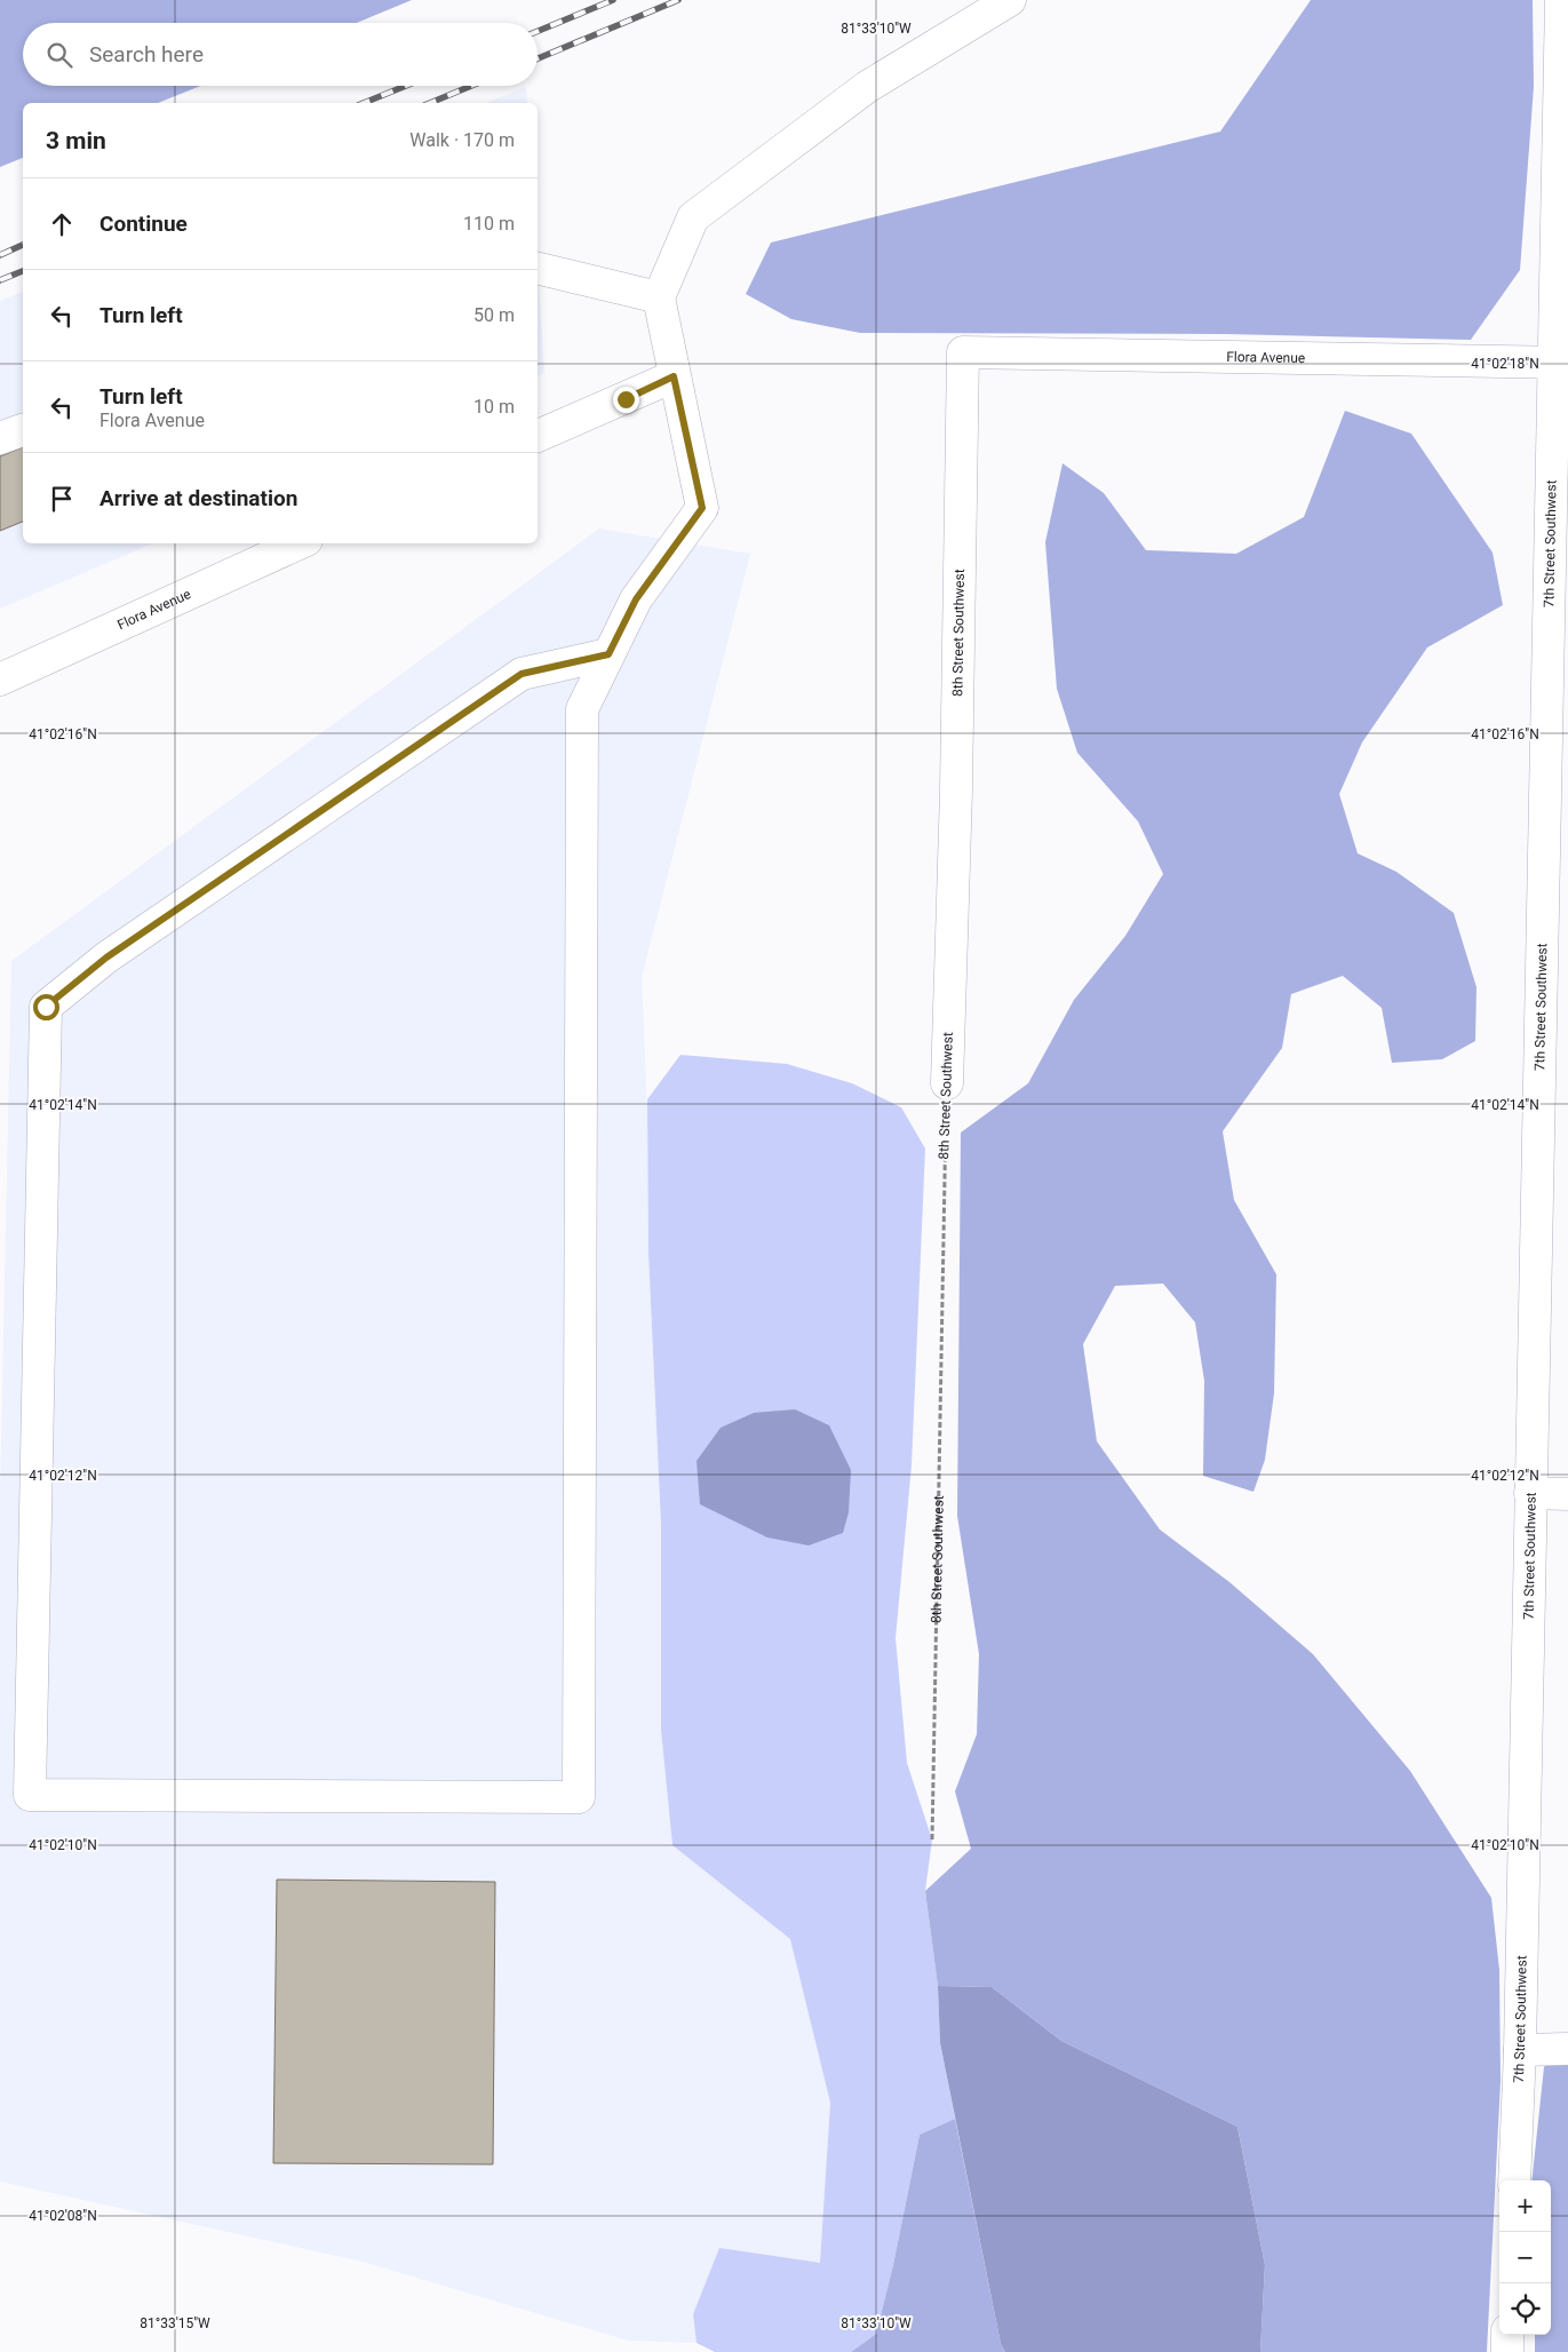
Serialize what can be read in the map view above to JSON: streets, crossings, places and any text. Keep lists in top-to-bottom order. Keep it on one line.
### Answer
{"streets":{"street":["Flora Avenue","7th Street Southwest","8th Street Southwest"]},"crossings":[["Flora Avenue","7th Street Southwest"],["Flora Avenue","8th Street Southwest"]],"page":{"search":"Search here","heading":["3 min","Walk · 170 m"],"list":[["Continue","110 m"],["Turn left","50 m"],["Turn left","Flora Avenue","10 m"],"Arrive at destination"],"map_buttons":["+","−"]},"coordinates":["81°33'10\"W","41°02'18\"N","41°02'16\"N","41°02'14\"N","41°02'12\"N","41°02'10\"N","41°02'08\"N","81°33'15\"W"]}
